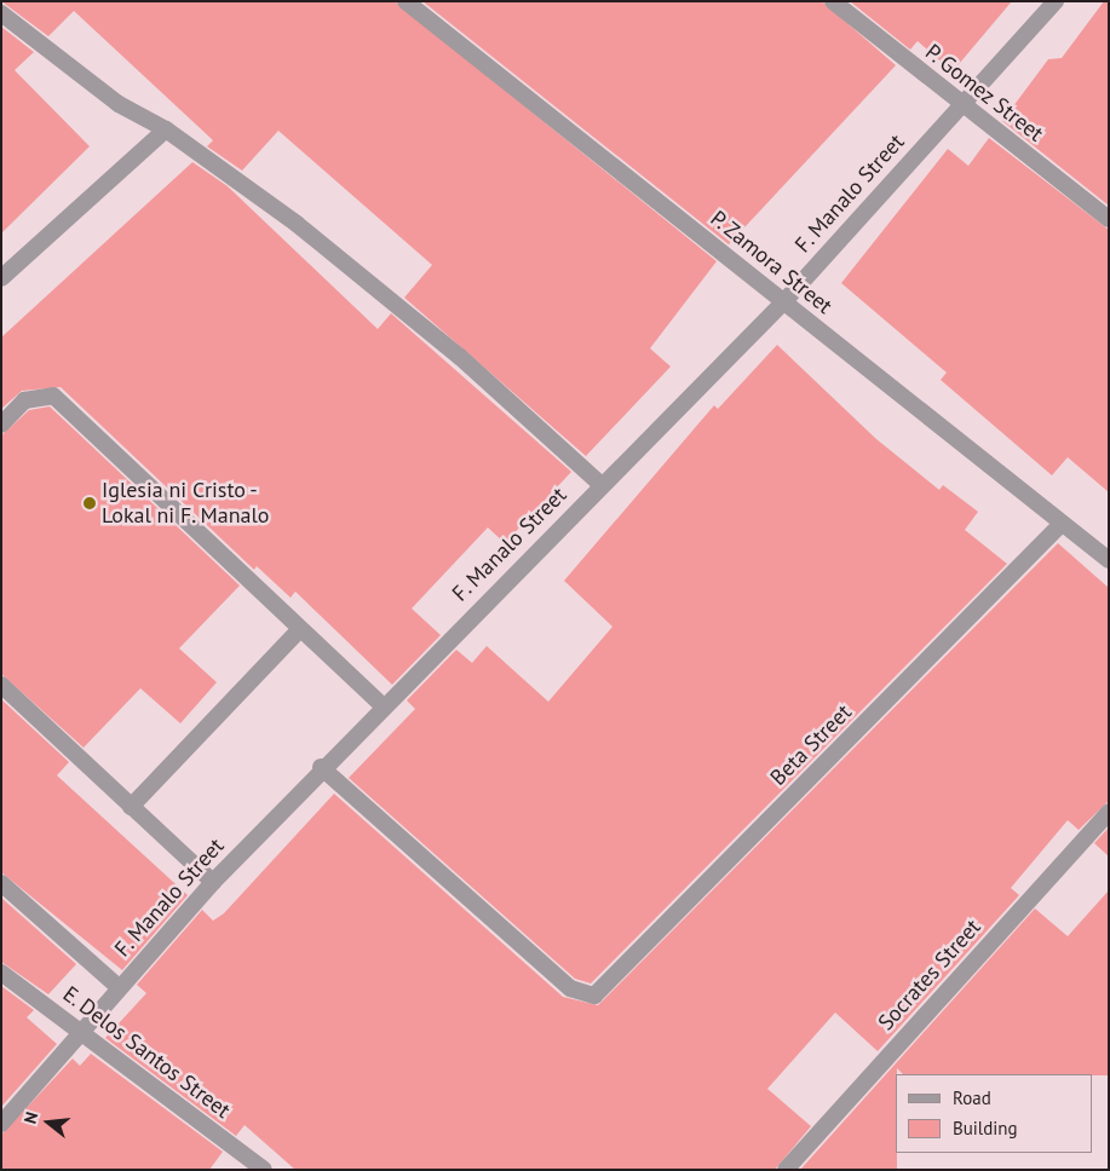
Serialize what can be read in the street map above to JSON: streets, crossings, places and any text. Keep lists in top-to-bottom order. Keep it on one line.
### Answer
{"streets":{"street":["P. Gomez Street","F. Manalo Street","P. Zamora Street","Beta Street","Socrates Street","E. Delos Santos Street"]},"crossings":[["P. Gomez Street","F. Manalo Street"],["F. Manalo Street","P. Zamora Street"],["F. Manalo Street","Beta Street"],["F. Manalo Street","E. Delos Santos Street"],["P. Zamora Street","Beta Street"]],"places":["Iglesia ni Cristo - Lokal ni F. Manalo"],"legend":["Road","Building"],"north":"left"}
